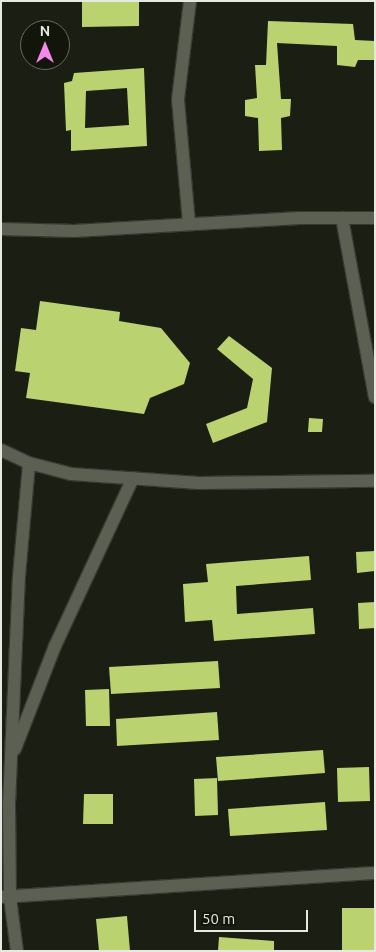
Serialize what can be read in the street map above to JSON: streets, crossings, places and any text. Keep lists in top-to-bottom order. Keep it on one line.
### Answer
{"scale_bar":"50 m","north":"top"}
